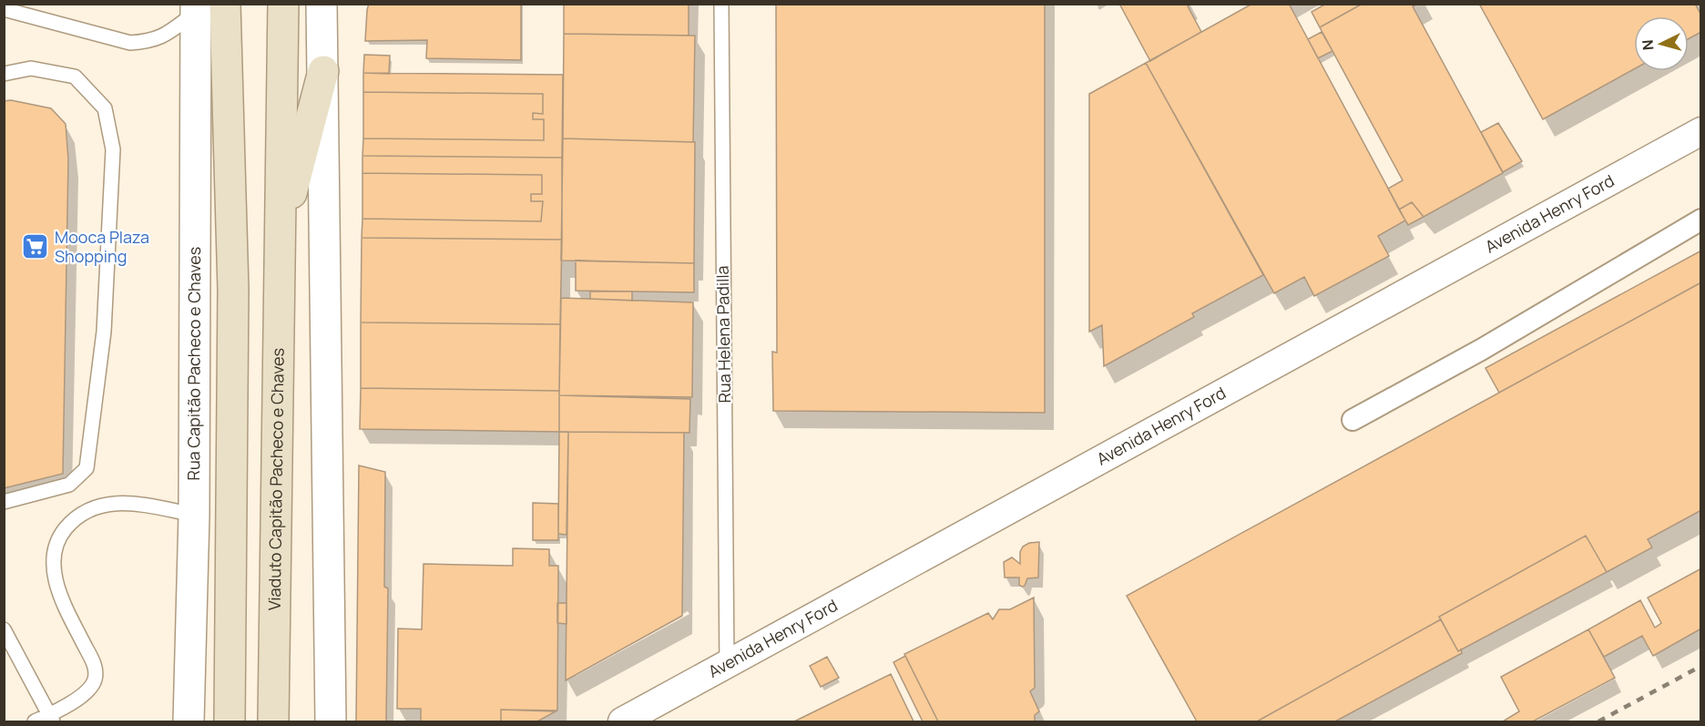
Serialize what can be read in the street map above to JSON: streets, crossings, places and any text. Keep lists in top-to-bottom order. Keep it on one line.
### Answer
{"streets":{"main road":["Viaduto Capitão Pacheco e Chaves"],"street":["Avenida Henry Ford","Rua Capitão Pacheco e Chaves"],"lane":["Rua Helena Padilla"]},"crossings":[["Avenida Henry Ford","Rua Helena Padilla"]],"places":{"supermarket":["Mooca Plaza Shopping"]},"north":"left"}
